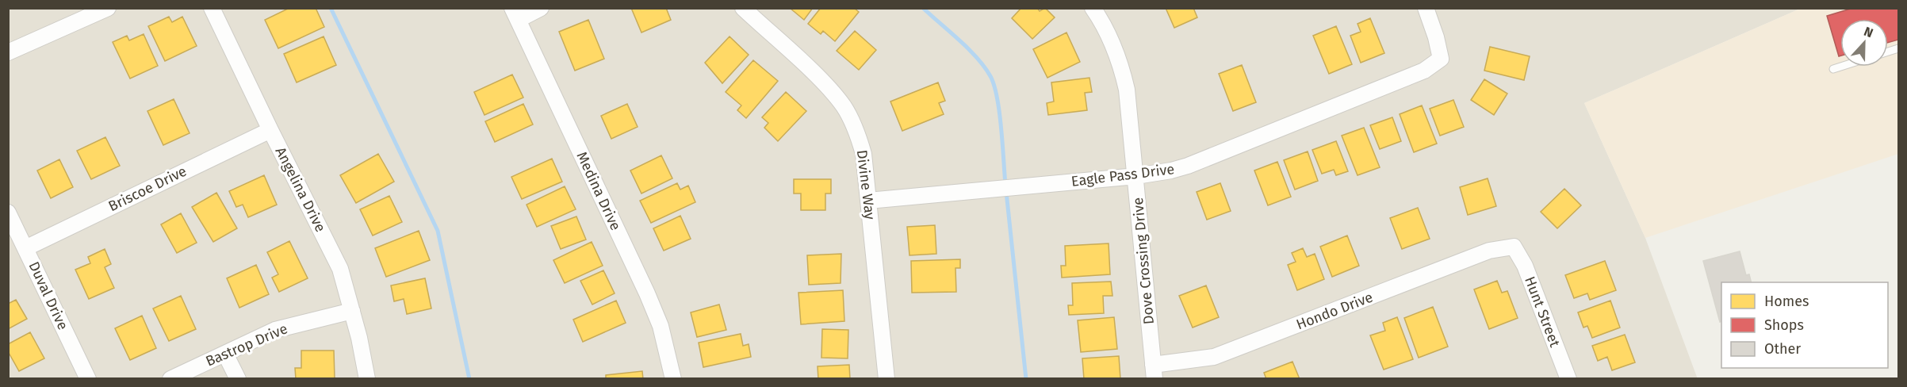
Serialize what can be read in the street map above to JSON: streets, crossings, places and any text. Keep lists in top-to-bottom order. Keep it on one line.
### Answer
{"streets":{"street":["Eagle Pass Drive","Divine Way","Briscoe Drive","Angelina Drive","Medina Drive","Dove Crossing Drive","Duval Drive","Hondo Drive","Hunt Street","Bastrop Drive"]},"crossings":[["Eagle Pass Drive","Divine Way"],["Eagle Pass Drive","Dove Crossing Drive"],["Briscoe Drive","Angelina Drive"],["Briscoe Drive","Duval Drive"],["Angelina Drive","Bastrop Drive"],["Dove Crossing Drive","Hondo Drive"],["Hondo Drive","Hunt Street"]],"legend":["Homes","Shops","Other"],"north":"top"}
